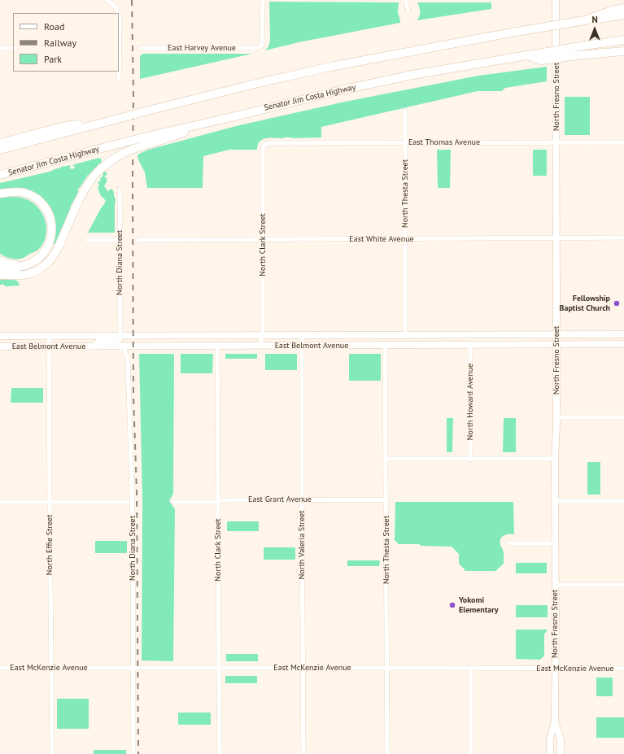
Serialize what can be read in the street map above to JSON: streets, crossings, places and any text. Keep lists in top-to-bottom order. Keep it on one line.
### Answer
{"streets":{"highway":["Senator Jim Costa Highway"],"main road":["North Fresno Street","East Belmont Avenue"],"street":["East Harvey Avenue","East Thomas Avenue","North Thesta Street","East White Avenue","North Clark Street","North Diana Street","North Howard Avenue","East Grant Avenue","North Effie Street","North Valeria Street","East McKenzie Avenue"]},"crossings":[["North Fresno Street","East Thomas Avenue"],["North Fresno Street","East White Avenue"],["North Fresno Street","East Belmont Avenue"],["North Fresno Street","East McKenzie Avenue"],["East Thomas Avenue","North Thesta Street"],["East Thomas Avenue","North Clark Street"],["North Thesta Street","East White Avenue"],["North Thesta Street","East Belmont Avenue"],["North Thesta Street","East Grant Avenue"],["North Thesta Street","East McKenzie Avenue"],["East White Avenue","North Clark Street"],["North Clark Street","East Belmont Avenue"],["North Clark Street","East Grant Avenue"],["North Clark Street","East McKenzie Avenue"],["North Diana Street","East Belmont Avenue"],["North Diana Street","East McKenzie Avenue"],["East Belmont Avenue","North Howard Avenue"],["East Belmont Avenue","North Effie Street"],["East Belmont Avenue","North Valeria Street"],["East Grant Avenue","North Valeria Street"],["North Effie Street","East McKenzie Avenue"],["North Valeria Street","East McKenzie Avenue"]],"places":["Fellowship Baptist Church","Yokomi Elementary"],"legend":["Road","Railway","Park"],"north":"top"}
